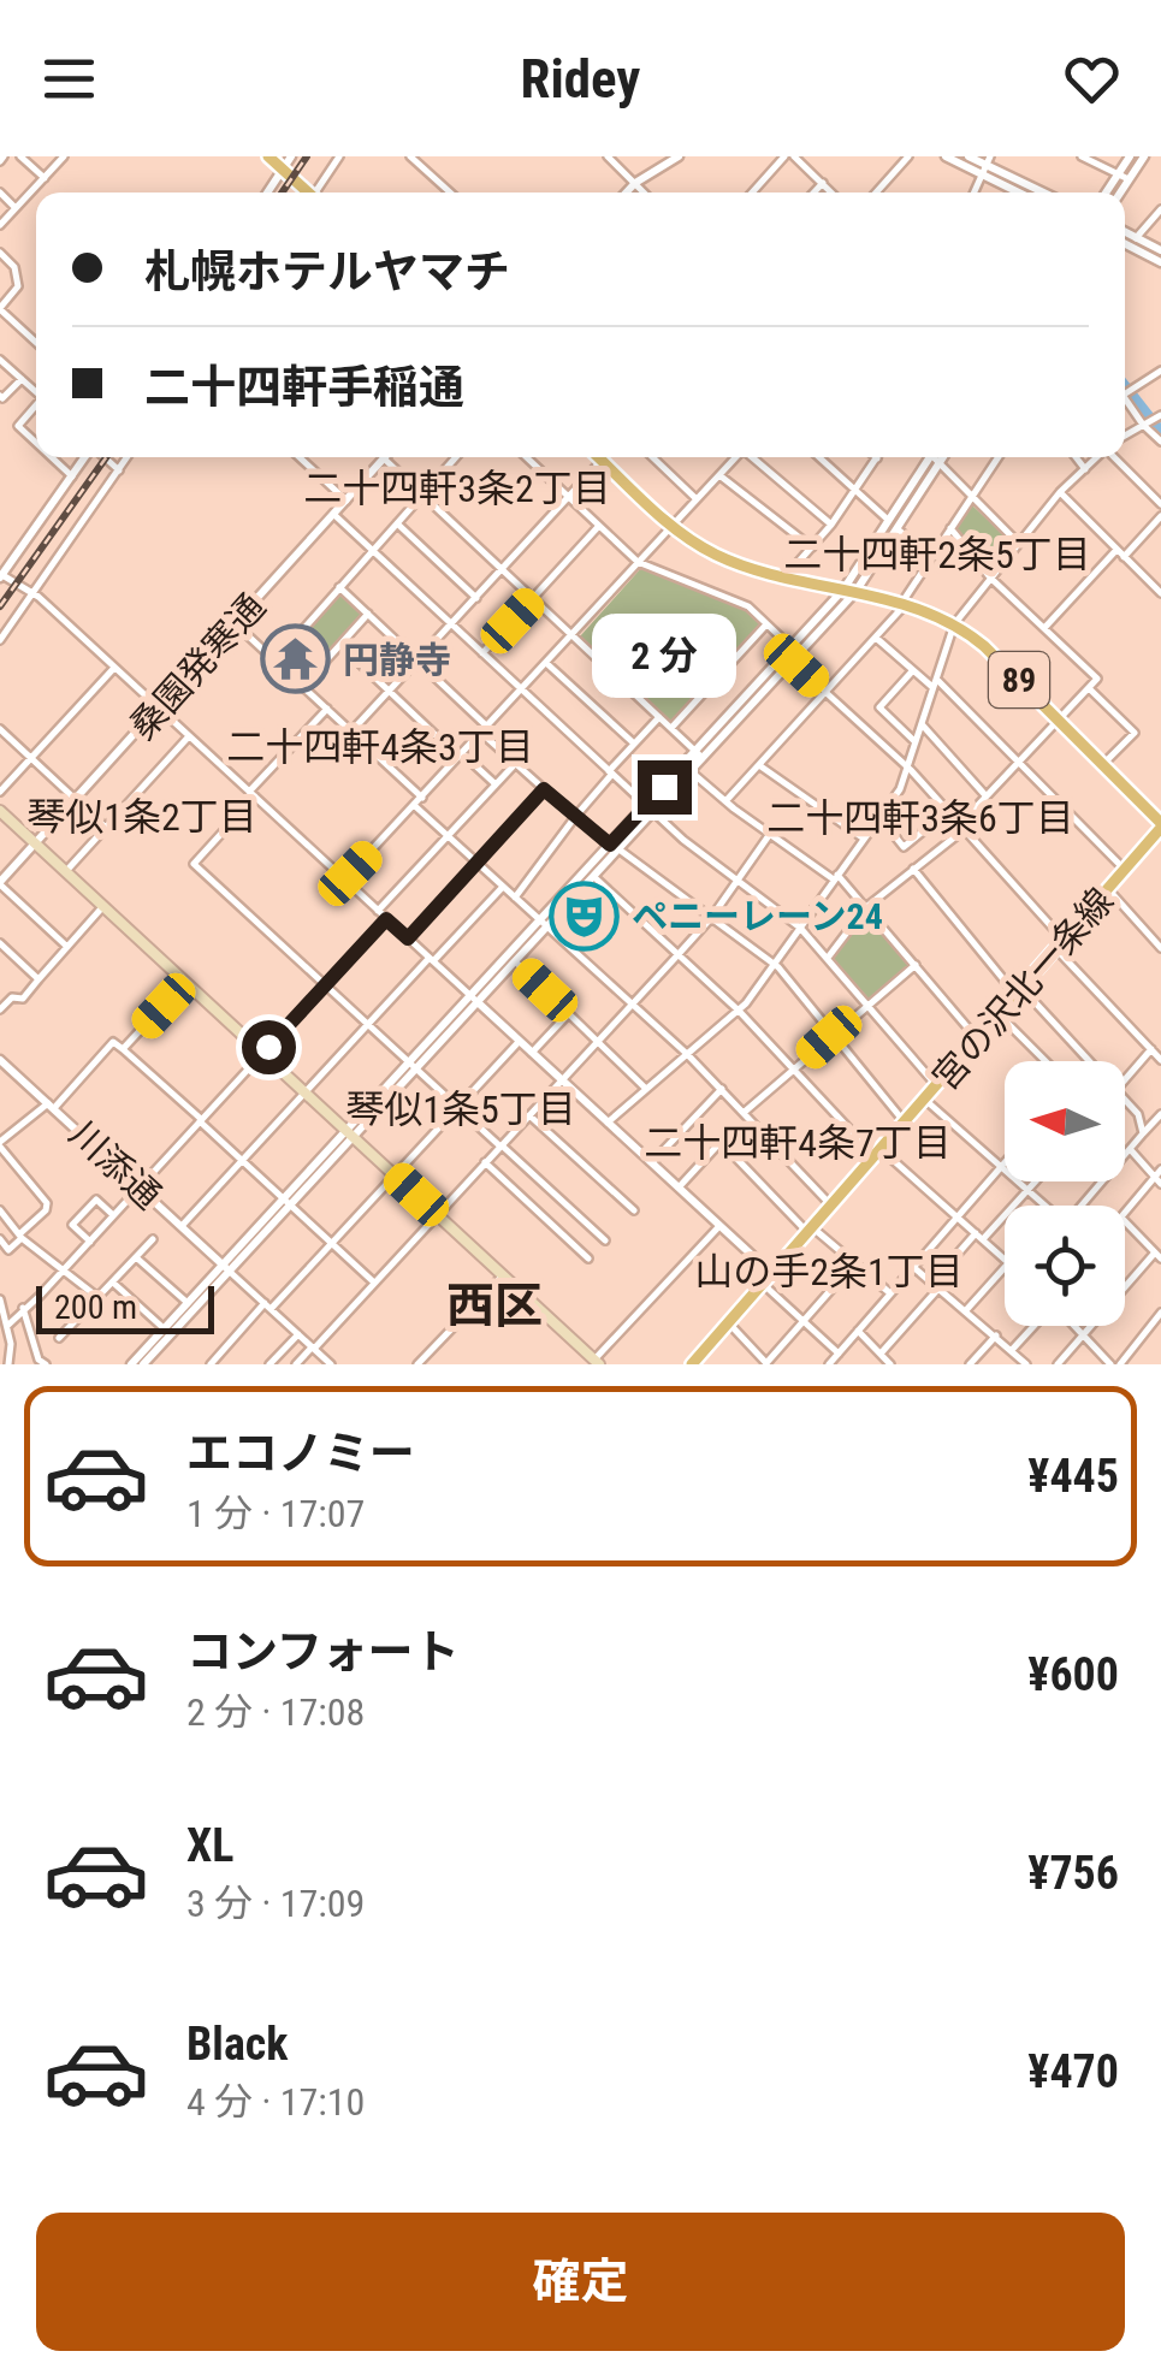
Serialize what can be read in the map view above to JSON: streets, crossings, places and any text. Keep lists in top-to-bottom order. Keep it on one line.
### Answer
{"streets":{"main road":["89","宮の沢北一条線"],"street":["桑園発寒通","川添通"]},"crossings":[["89","宮の沢北一条線"]],"districts":["二十四軒3条2丁目","二十四軒2条5丁目","二十四軒4条3丁目","琴似1条2丁目","二十四軒3条6丁目","琴似1条5丁目","二十四軒4条7丁目","山の手2条1丁目","西区"],"places":{"temple":["円静寺"],"theatre":["ペニーレーン24"]},"scale_bar":"200 m","north":"left","page":{"header":"Ridey","banner":["札幌ホテルヤマチ","二十四軒手稲通"],"bubble":"2 分","scale":"200 m","list":[{"name":"エコノミー","note":"1 分 · 17:07","value":"¥445"},{"name":"コンフォート","note":"2 分 · 17:08","value":"¥600"},{"name":"XL","note":"3 分 · 17:09","value":"¥756"},{"name":"Black","note":"4 分 · 17:10","value":"¥470"}],"buttons":"確定"}}
